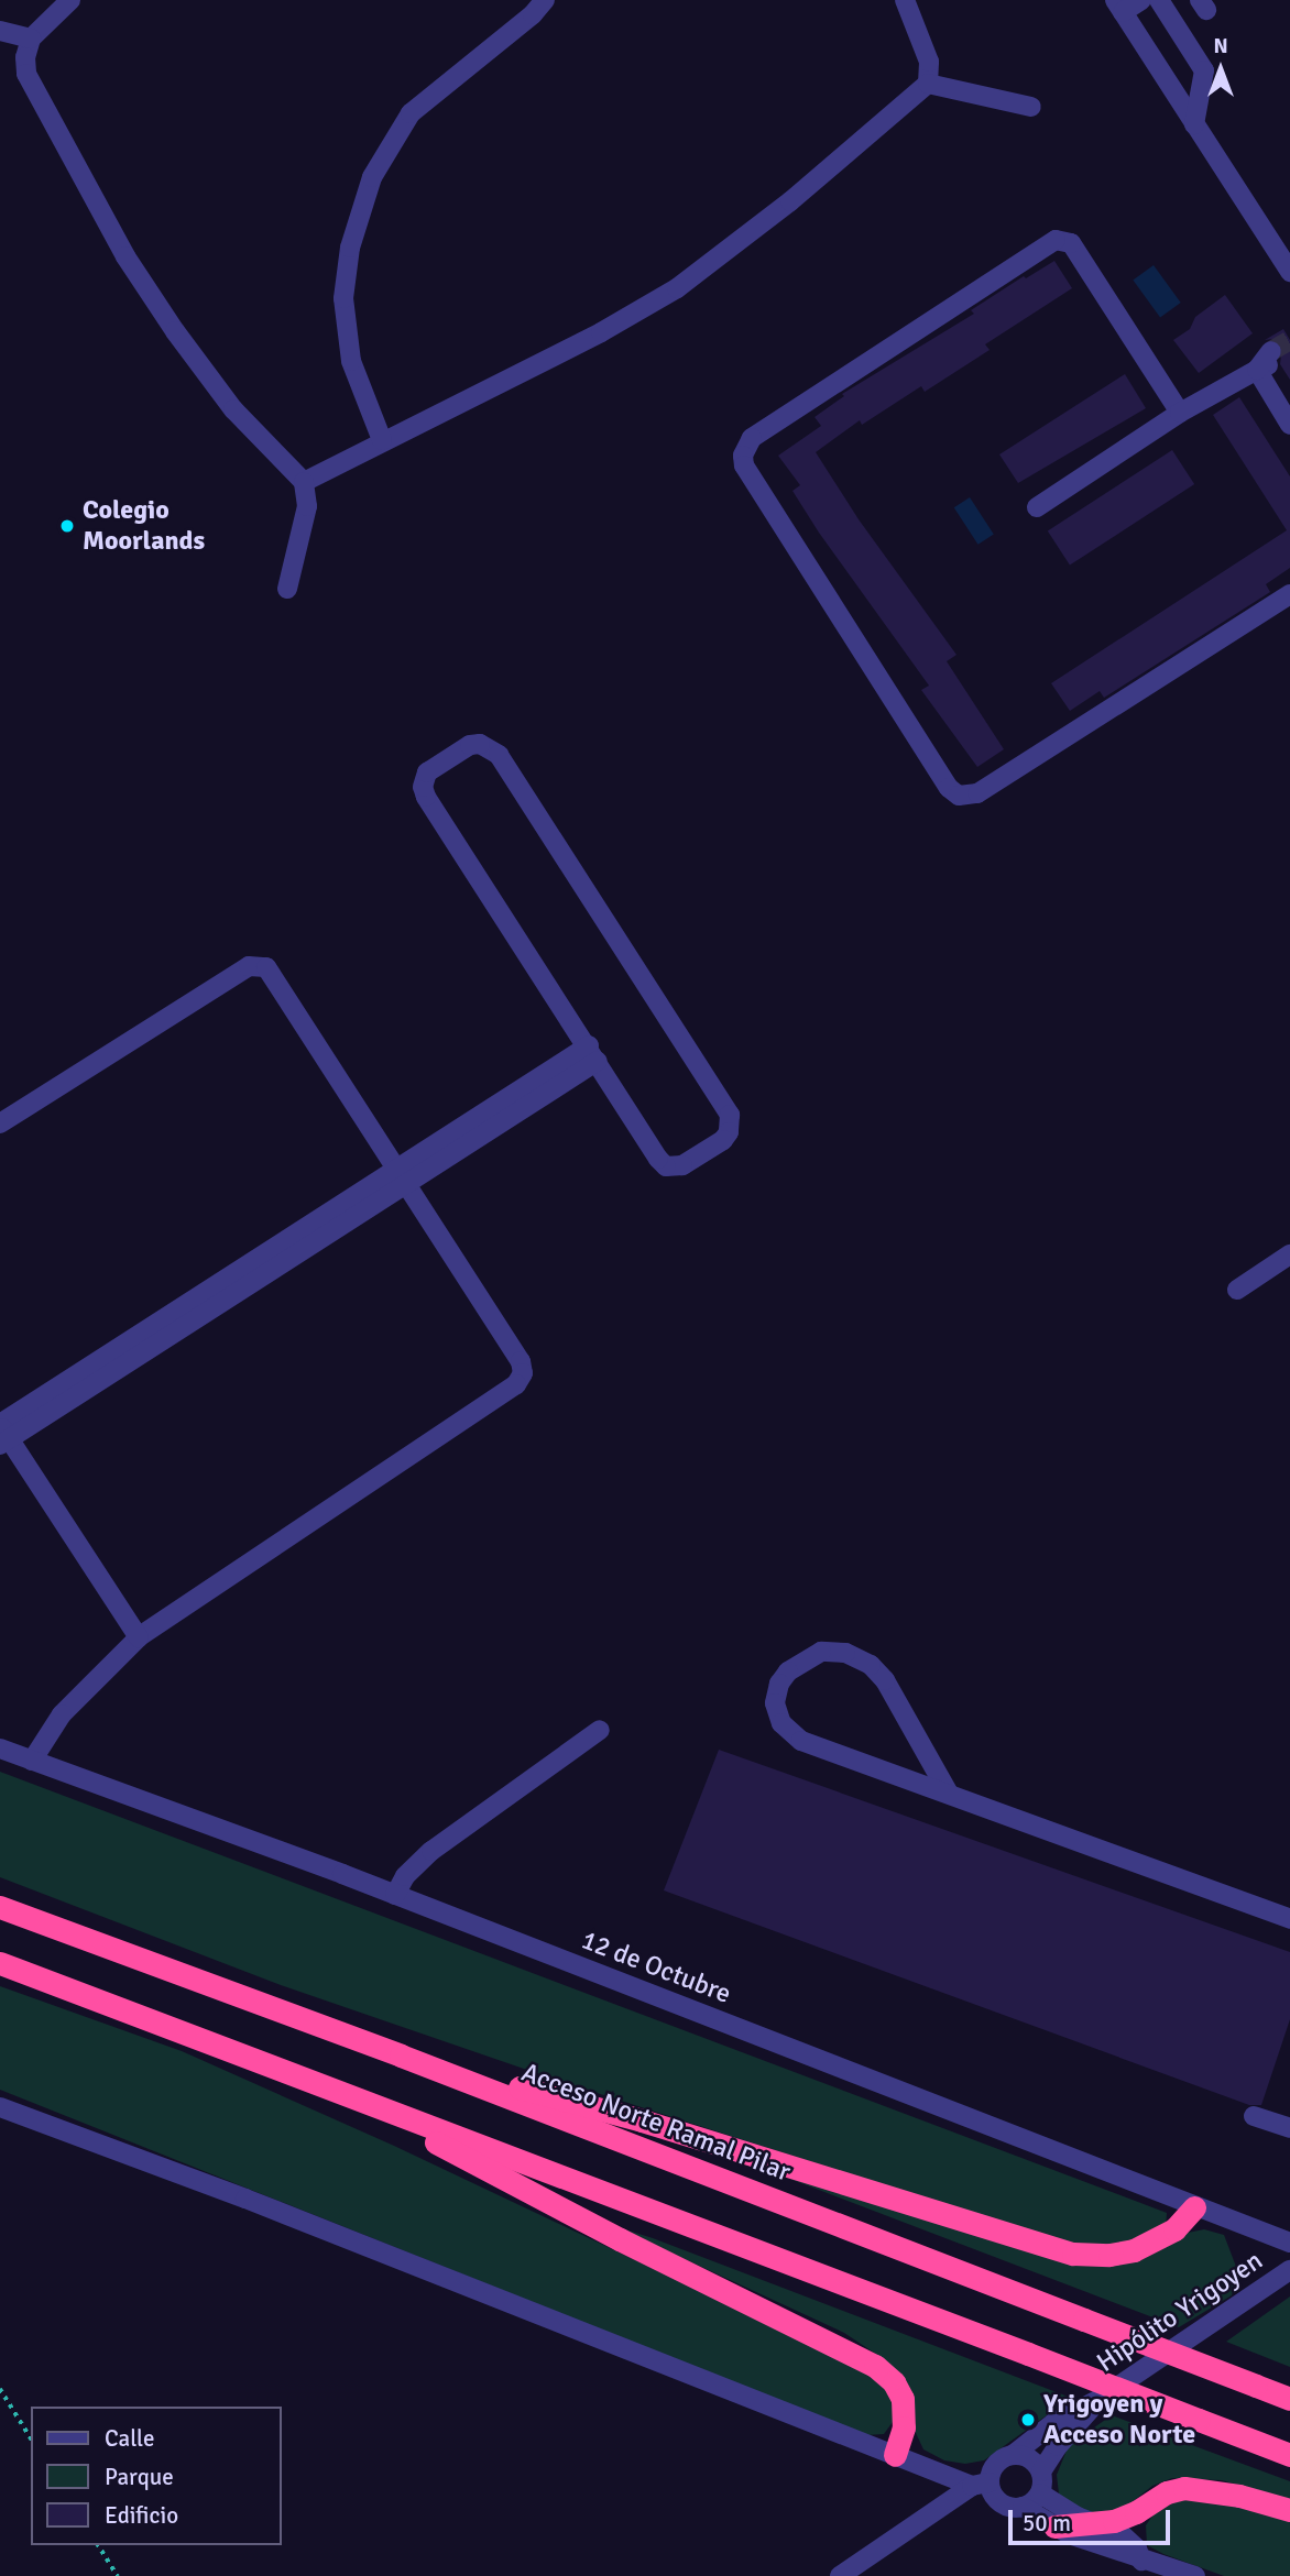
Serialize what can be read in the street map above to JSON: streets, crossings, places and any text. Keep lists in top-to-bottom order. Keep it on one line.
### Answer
{"streets":{"highway":["Acceso Norte Ramal Pilar"],"street":["12 de Octubre","Hipólito Yrigoyen"]},"places":["Colegio Moorlands","Yrigoyen y Acceso Norte"],"legend":["Calle","Parque","Edificio"],"scale_bar":"50 m","north":"top"}
